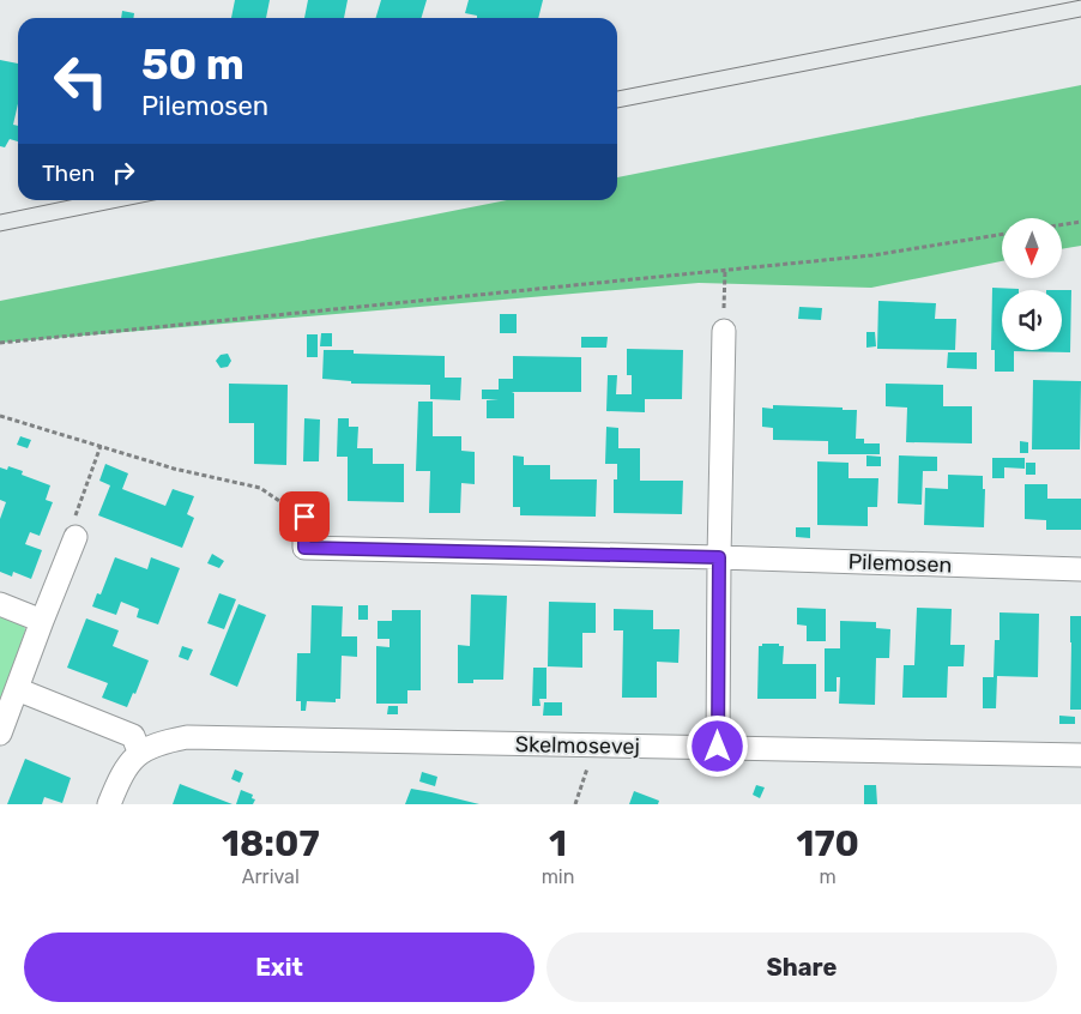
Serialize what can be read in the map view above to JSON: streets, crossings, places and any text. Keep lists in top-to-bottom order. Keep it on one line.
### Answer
{"streets":{"street":["Pilemosen","Skelmosevej"]},"north":"bottom","page":{"turn":["50 m","Pilemosen"],"then":"Then","eta":["18:07","Arrival","1","min","170","m"],"buttons":["Exit","Share"]}}
